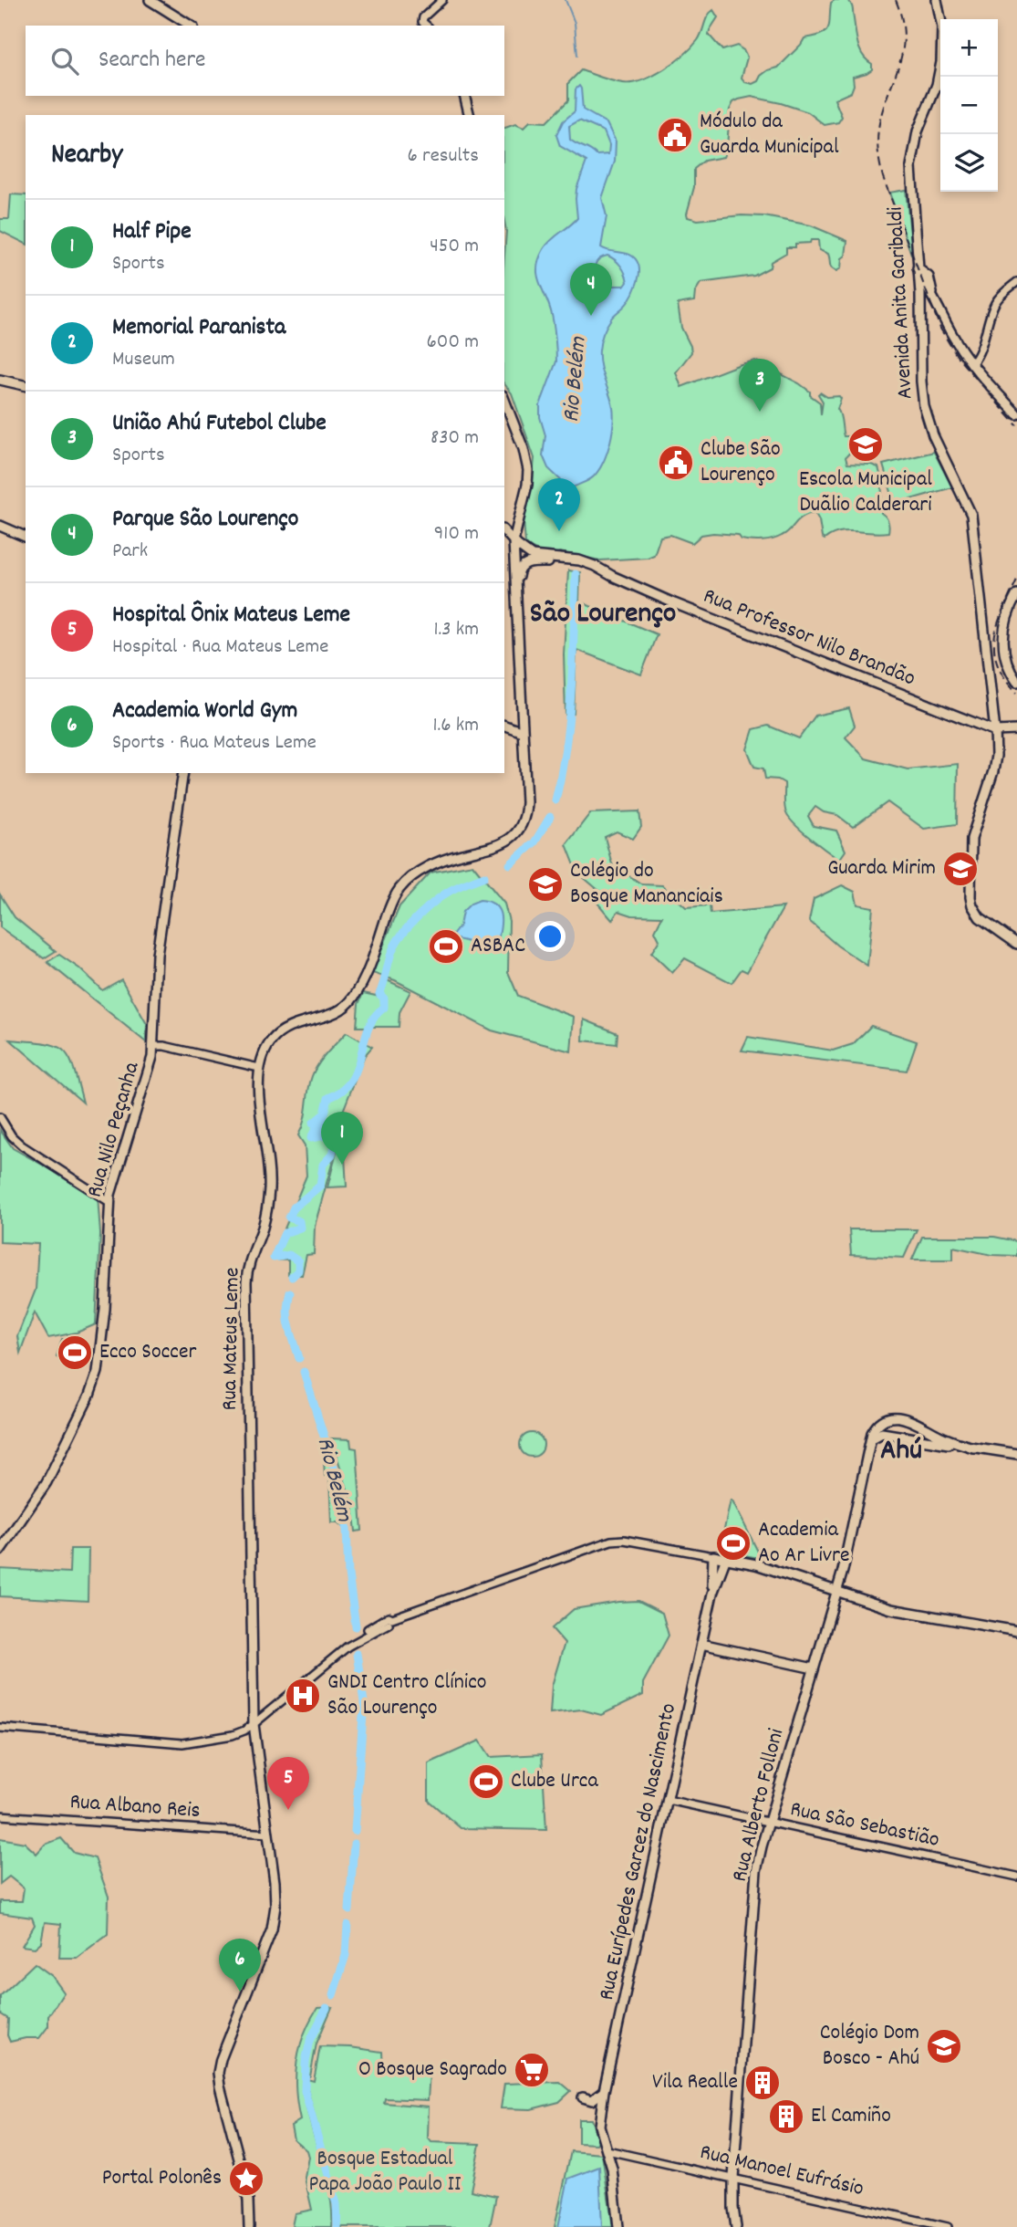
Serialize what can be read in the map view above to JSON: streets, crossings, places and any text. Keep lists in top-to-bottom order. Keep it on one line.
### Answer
{"streets":{"main road":["Avenida Anita Garibaldi","Rua Professor Nilo Brandão","Rua Nilo Peçanha","Rua Mateus Leme","Rua Alberto Folloni","Rua Eurípedes Garcez do Nascimento"],"street":["Rua Albano Reis","Rua São Sebastião","Rua Manoel Eufrásio"]},"crossings":[["Avenida Anita Garibaldi","Rua Professor Nilo Brandão"],["Rua Professor Nilo Brandão","Rua Mateus Leme"],["Rua Mateus Leme","Rua Albano Reis"],["Rua Alberto Folloni","Rua São Sebastião"],["Rua Alberto Folloni","Rua Manoel Eufrásio"],["Rua São Sebastião","Rua Eurípedes Garcez do Nascimento"],["Rua Eurípedes Garcez do Nascimento","Rua Manoel Eufrásio"]],"districts":["São Lourenço","Ahú"],"water":["Rio Belém"],"parks":["Bosque Estadual Papa João Paulo II"],"places":{"public building":["Módulo da Guarda Municipal","Clube São Lourenço"],"school or university":["Escola Municipal Duãlio Calderari","Guarda Mirim","Colégio do Bosque Mananciais","Colégio Dom Bosco - Ahú"],"sports":["ASBAC","Ecco Soccer","Academia Ao Ar Livre","Clube Urca"],"hospital":["GNDI Centro Clínico São Lourenço"],"supermarket":["O Bosque Sagrado"],"building":["Vila Realle","El Camiño"],"place":["Portal Polonês"]},"page":{"map_buttons":["+","−"],"search":"Search here","heading":["Nearby","6 results"],"list":[{"mark":"1","name":"Half Pipe","note":"Sports","value":"450 m"},{"mark":"2","name":"Memorial Paranista","note":"Museum","value":"600 m"},{"mark":"3","name":"União Ahú Futebol Clube","note":"Sports","value":"830 m"},{"mark":"4","name":"Parque São Lourenço","note":"Park","value":"910 m"},{"mark":"5","name":"Hospital Ônix Mateus Leme","note":"Hospital · Rua Mateus Leme","value":"1.3 km"},{"mark":"6","name":"Academia World Gym","note":"Sports · Rua Mateus Leme","value":"1.6 km"}],"pins":["4","3","2","1","5","6"]}}
